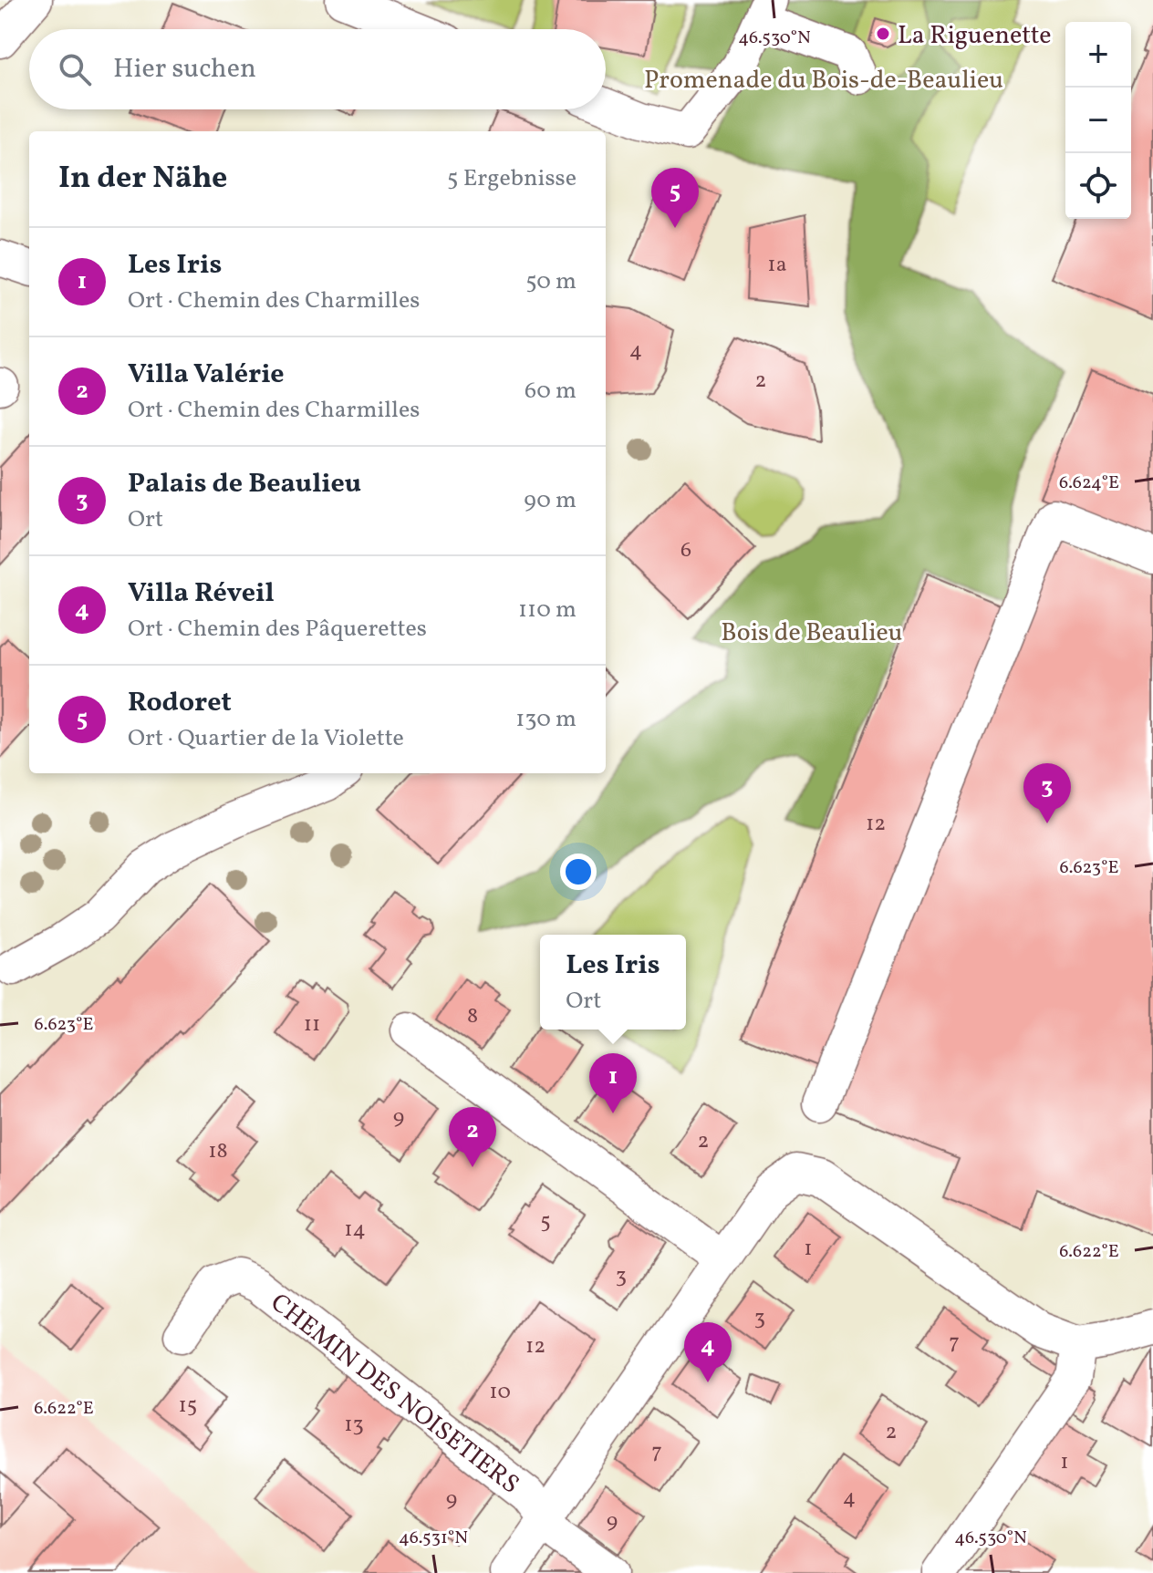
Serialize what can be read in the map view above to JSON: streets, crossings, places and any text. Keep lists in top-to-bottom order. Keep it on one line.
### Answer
{"streets":{"street":["CHEMIN DES NOISETIERS"]},"parks":["Promenade du Bois-de-Beaulieu","Bois de Beaulieu"],"places":["La Riguenette"],"house_numbers":["1a","4","2","6","12","8","11","9","2","18","5","14","1","3","3","7","12","10","15","13","2","7","1","4","9","9"],"page":{"map_buttons":["+","−"],"search":"Hier suchen","heading":["In der Nähe","5 Ergebnisse"],"pins":["5","3","1","2","4"],"list":[{"mark":"1","name":"Les Iris","note":"Ort · Chemin des Charmilles","value":"50 m"},{"mark":"2","name":"Villa Valérie","note":"Ort · Chemin des Charmilles","value":"60 m"},{"mark":"3","name":"Palais de Beaulieu","note":"Ort","value":"90 m"},{"mark":"4","name":"Villa Réveil","note":"Ort · Chemin des Pâquerettes","value":"110 m"},{"mark":"5","name":"Rodoret","note":"Ort · Quartier de la Violette","value":"130 m"}],"popup":["Les Iris","Ort"]},"coordinates":["46.530°N","6.624°E","6.623°E","6.622°E","46.531°N"]}
